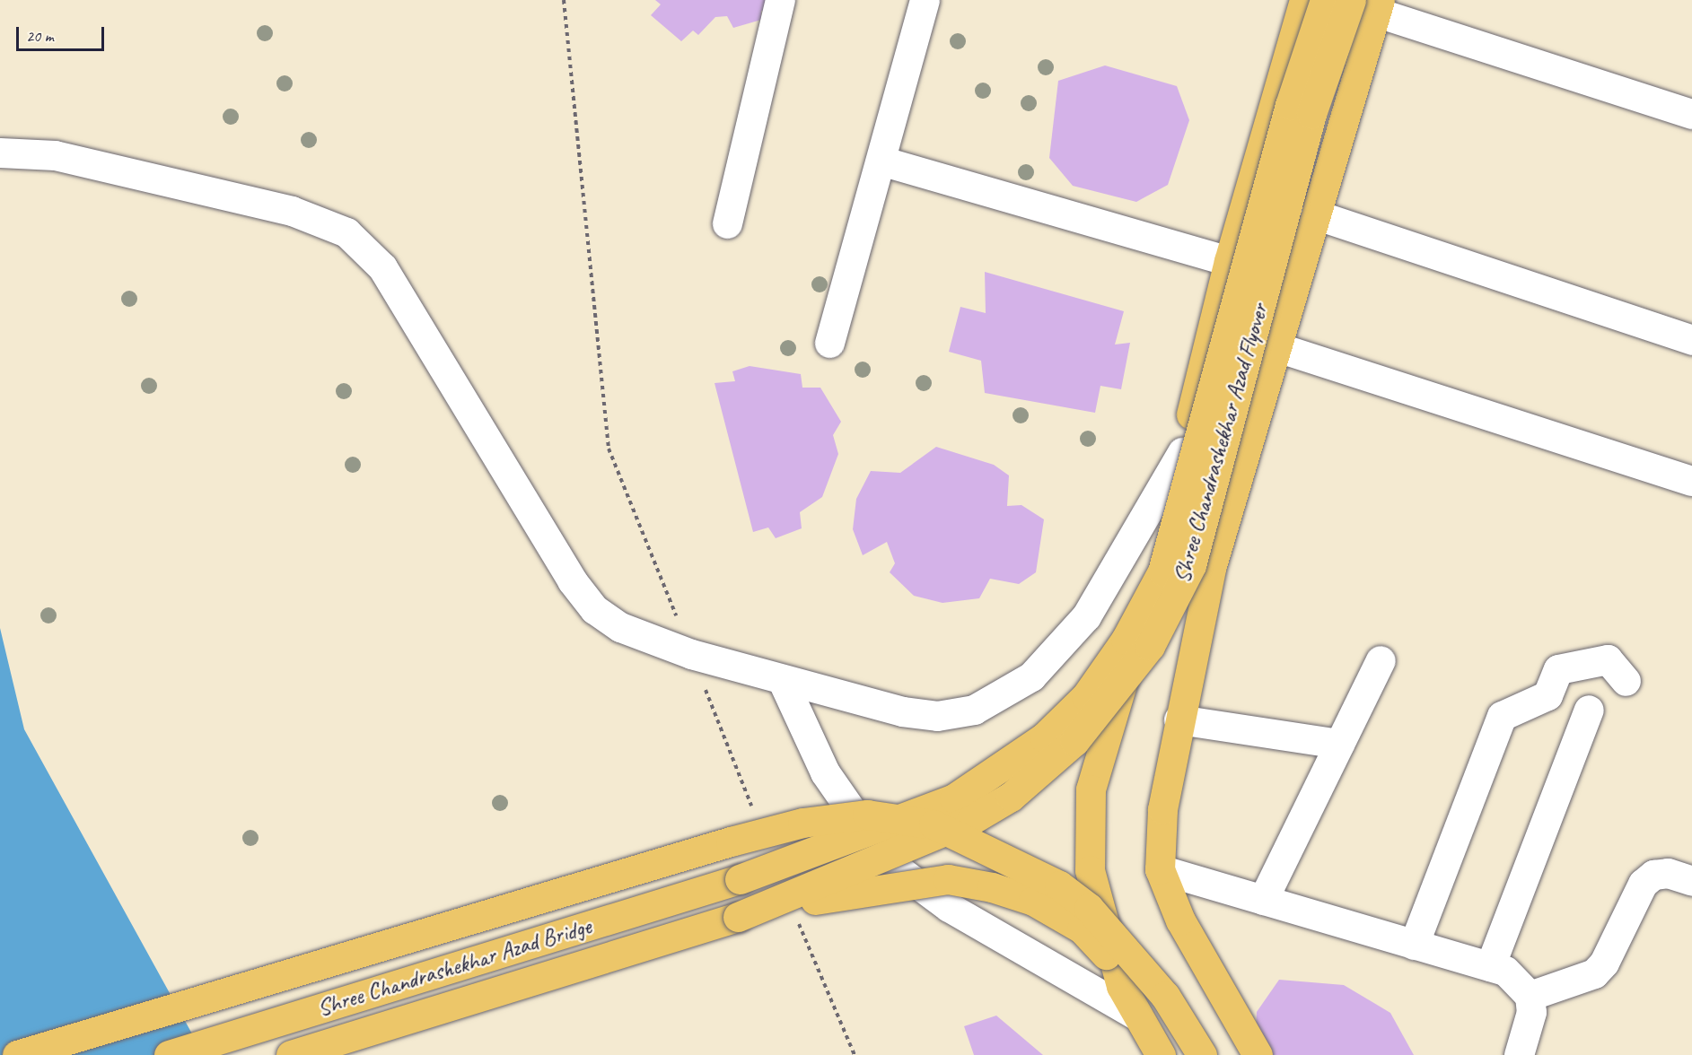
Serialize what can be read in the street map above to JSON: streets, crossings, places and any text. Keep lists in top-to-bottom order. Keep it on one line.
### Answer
{"streets":{"main road":["Shree Chandrashekhar Azad Flyover","Shree Chandrashekhar Azad Bridge"]},"crossings":[["Shree Chandrashekhar Azad Flyover","Shree Chandrashekhar Azad Bridge"]],"scale_bar":"20 m"}
